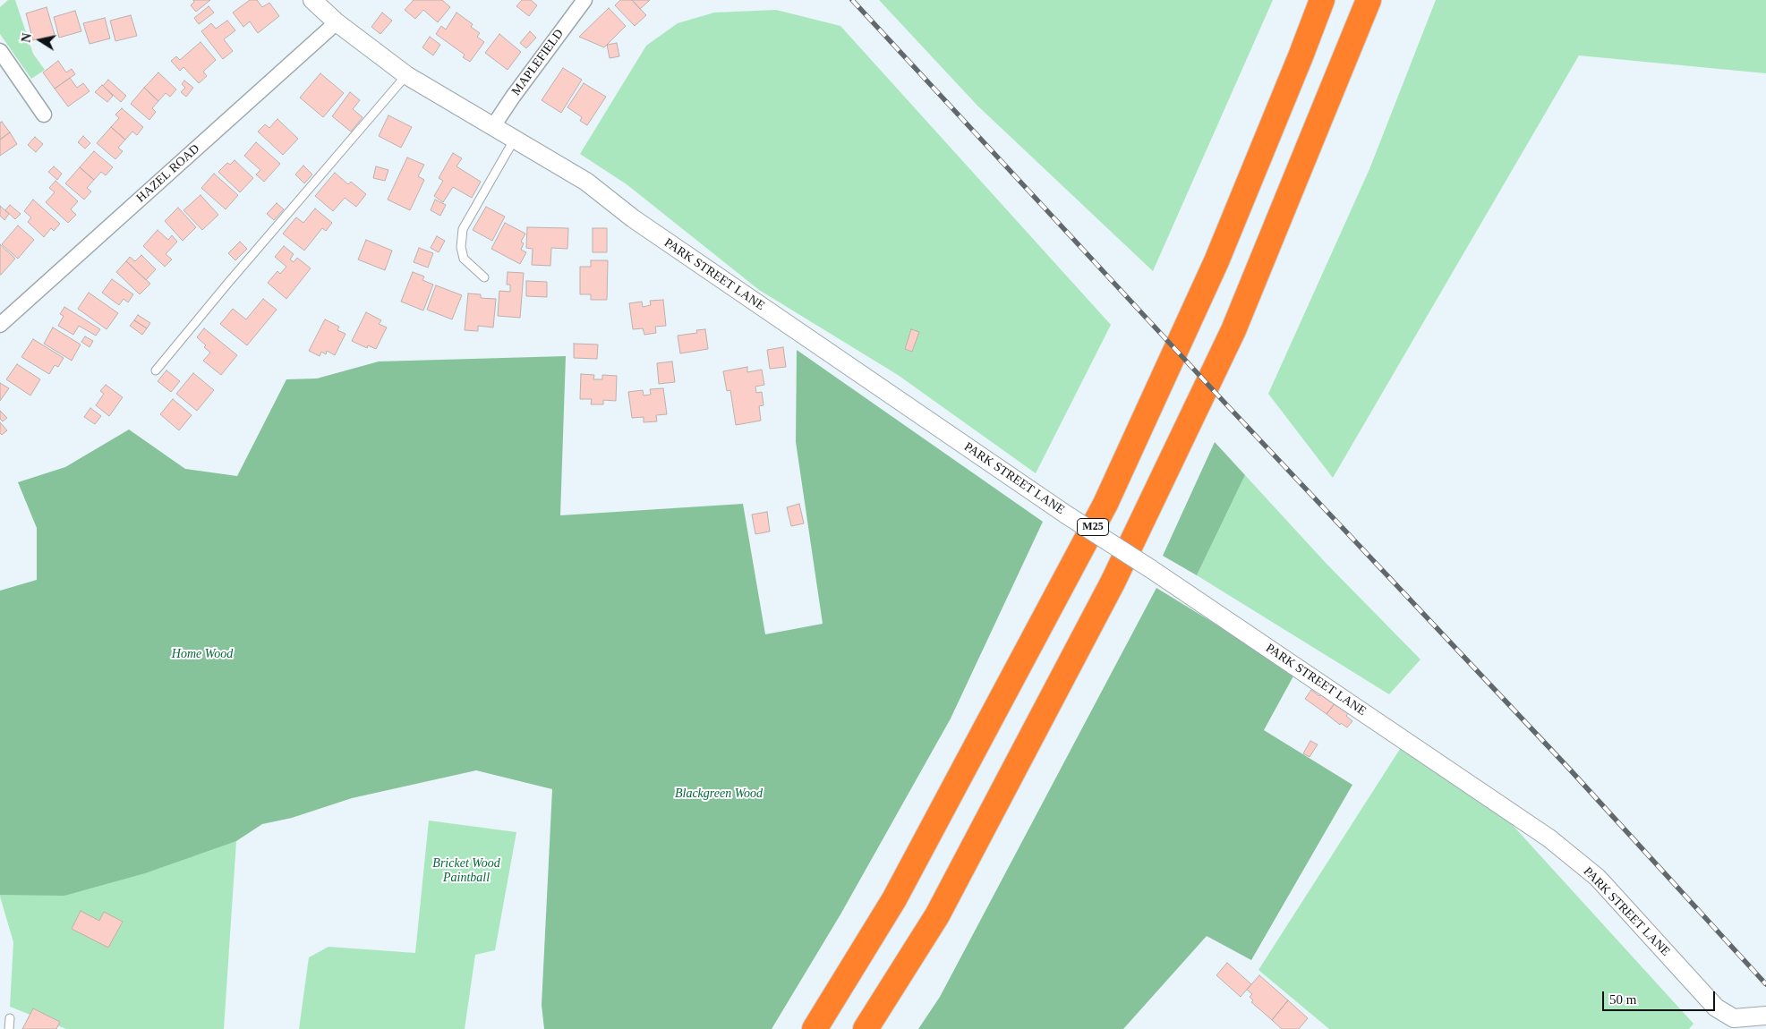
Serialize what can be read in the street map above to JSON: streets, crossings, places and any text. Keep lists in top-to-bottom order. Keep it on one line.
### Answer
{"streets":{"highway":["M25"],"street":["MAPLEFIELD","HAZEL ROAD","PARK STREET LANE"]},"crossings":[["MAPLEFIELD","PARK STREET LANE"],["HAZEL ROAD","PARK STREET LANE"]],"parks":["Home Wood","Blackgreen Wood","Bricket Wood Paintball"],"scale_bar":"50 m","north":"left"}
